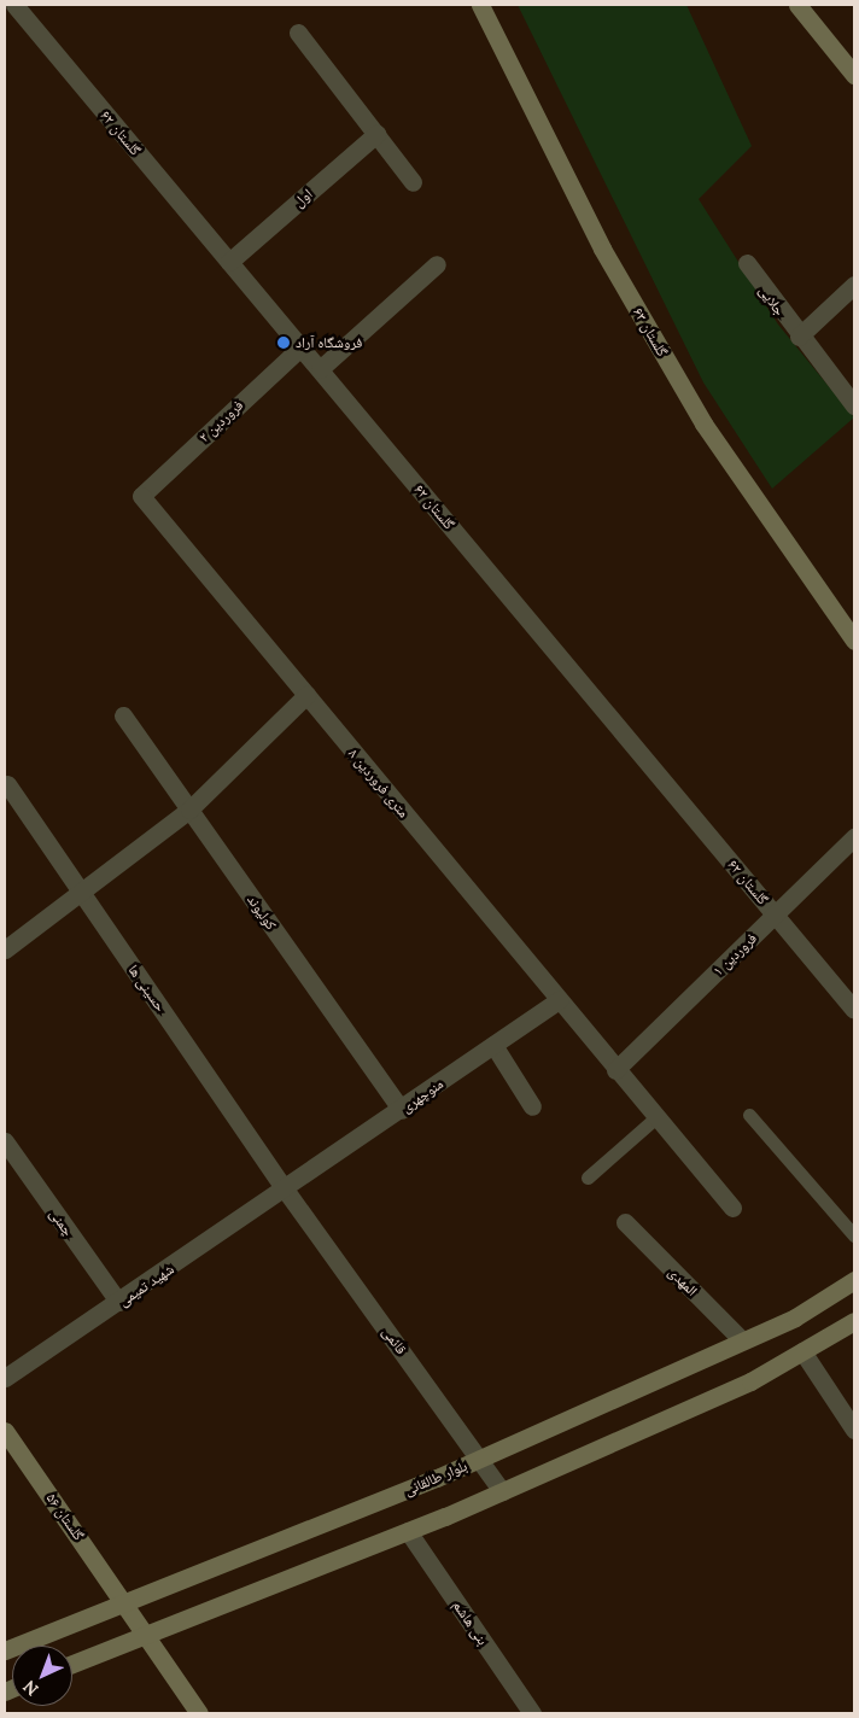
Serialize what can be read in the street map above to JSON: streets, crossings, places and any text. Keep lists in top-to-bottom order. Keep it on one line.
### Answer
{"streets":{"main road":["گلستان ۶۳","بلوار طالقانی","گلستان ۵۶"],"street":["گلستان ۶۲","اول","جلایی","فروردین ۲","۸ متری فروردین","کولیوند","فروردین ۱","حسینی ها","منوچهری","چمنی","المهدی","شهید تمیمی","قائمی","بنی هاشم"]},"crossings":[["گلستان ۶۲","اول"],["گلستان ۶۲","فروردین ۲"],["گلستان ۶۲","فروردین ۱"],["فروردین ۲","۸ متری فروردین"],["۸ متری فروردین","فروردین ۱"],["۸ متری فروردین","منوچهری"],["کولیوند","منوچهری"],["حسینی ها","منوچهری"],["حسینی ها","شهید تمیمی"],["حسینی ها","قائمی"],["منوچهری","شهید تمیمی"],["منوچهری","قائمی"],["چمنی","شهید تمیمی"],["المهدی","بلوار طالقانی"],["شهید تمیمی","قائمی"],["قائمی","بلوار طالقانی"],["بلوار طالقانی","گلستان ۵۶"]],"places":["فروشگاه آراد"],"north":"bottom left"}
